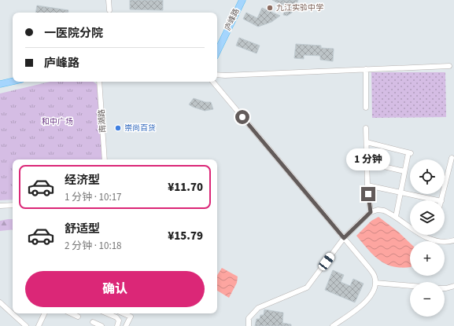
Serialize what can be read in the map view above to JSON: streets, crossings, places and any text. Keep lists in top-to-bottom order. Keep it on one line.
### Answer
{"streets":{"main road":["庐峰路"],"street":["南湖路"]},"parks":["和中广场"],"places":["九江实验中学","崇尚百货"],"page":{"banner":["一医院分院","庐峰路"],"bubble":"1 分钟","map_buttons":["+","−"],"list":[{"name":"经济型","note":"1 分钟 · 10:17","value":"¥11.70"},{"name":"舒适型","note":"2 分钟 · 10:18","value":"¥15.79"}],"buttons":"确认"}}
